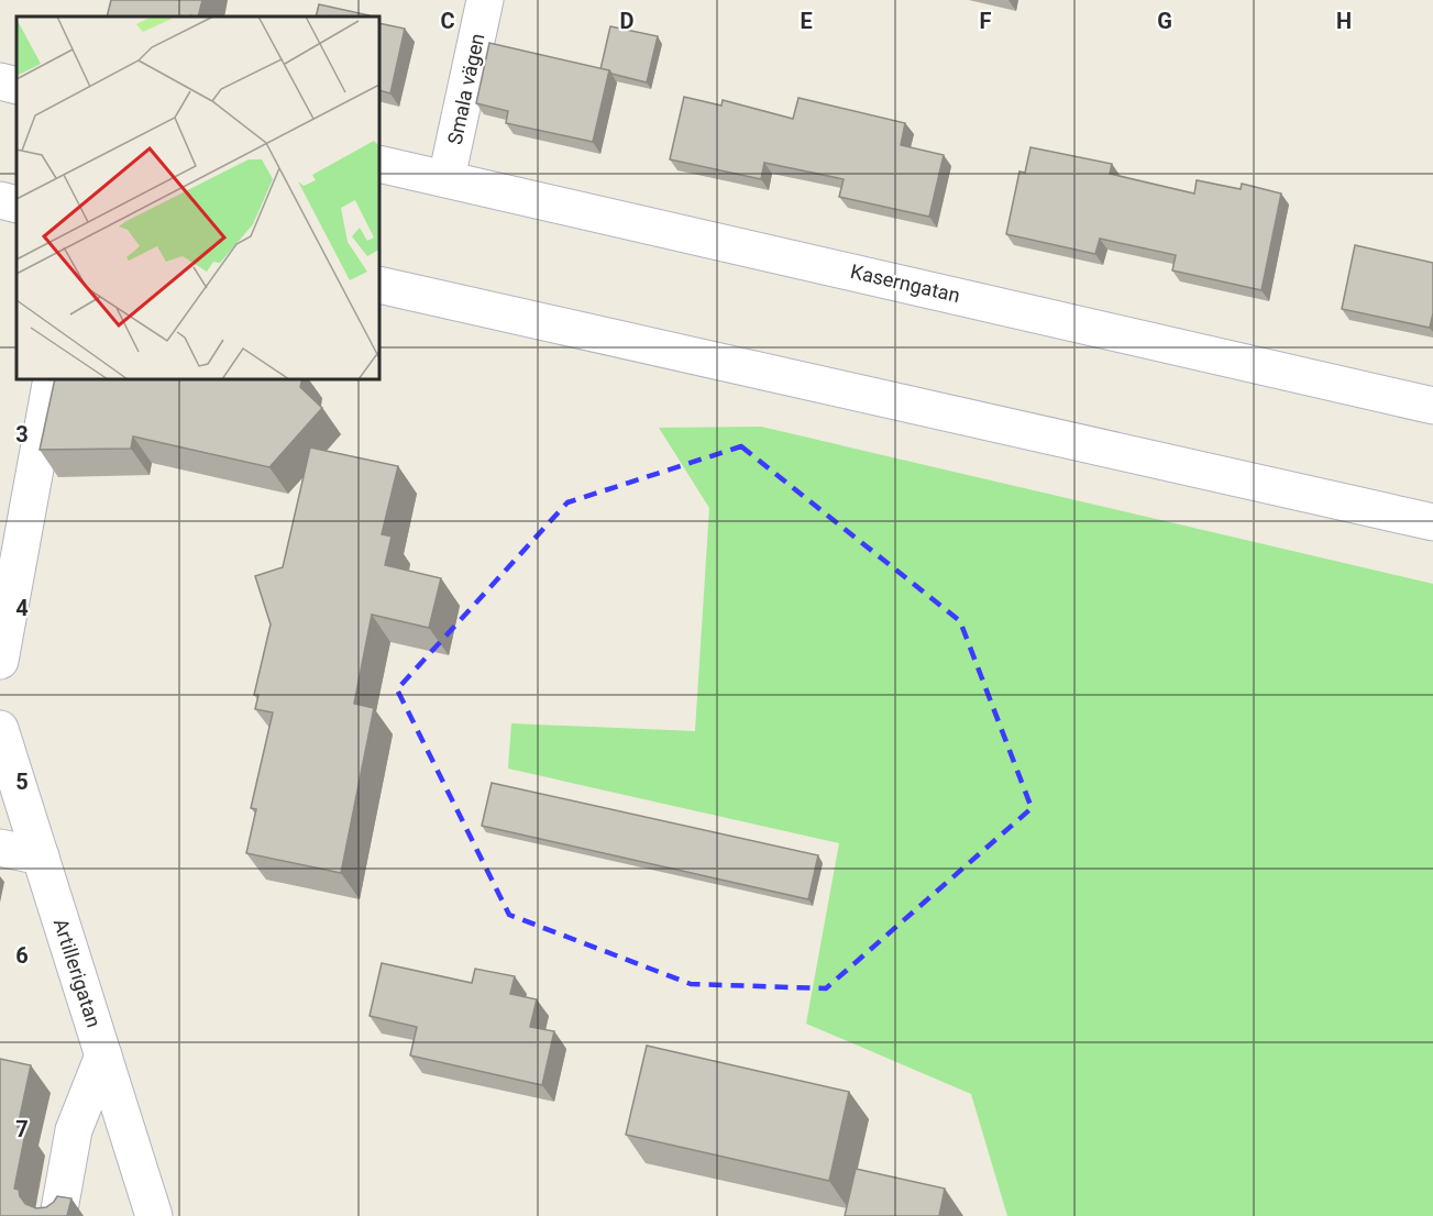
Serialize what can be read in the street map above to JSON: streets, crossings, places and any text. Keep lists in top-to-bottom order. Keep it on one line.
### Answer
{"streets":{"street":["Smala vägen","Kaserngatan","Artillerigatan"]},"crossings":[["Smala vägen","Kaserngatan"]],"grid":{"columns":["C","D","E","F","G","H"],"rows":["3","4","5","6","7"]}}
